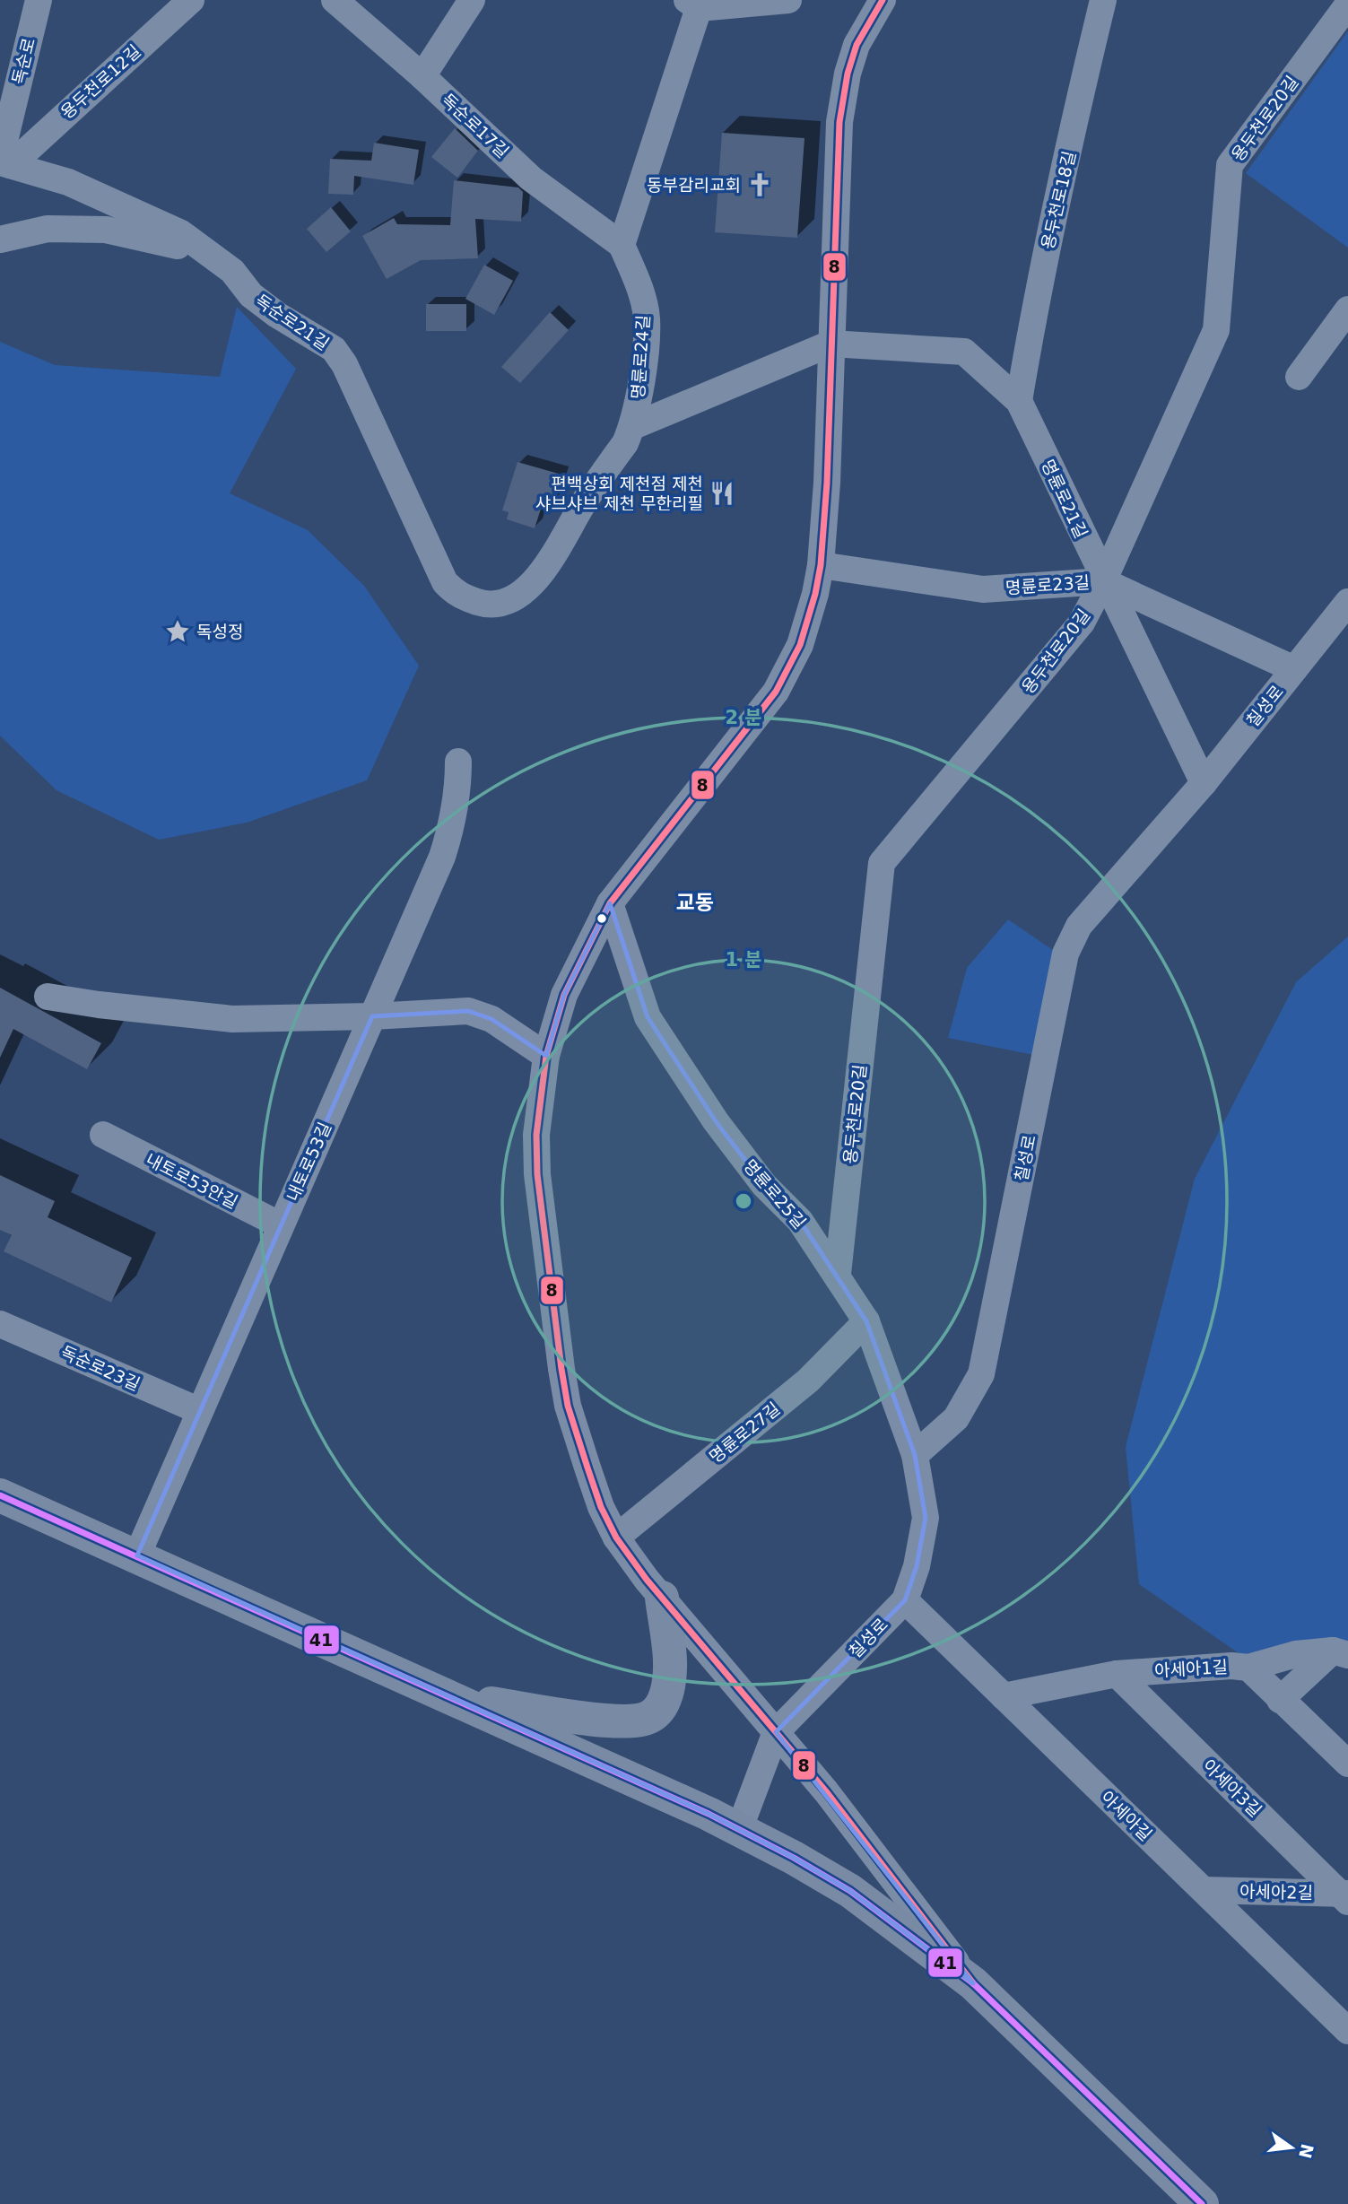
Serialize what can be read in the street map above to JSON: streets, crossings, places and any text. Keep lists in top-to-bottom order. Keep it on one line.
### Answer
{"streets":{"street":["독순로","용두천로12길","용두천로20길","독순로17길","용두천로18길","독순로21길","명륜로24길","명륜로21길","명륜로23길","칠성로","내토로53길","내토로53안길","명륜로25길","독순로23길","명륜로27길","아세아1길","아세아3길","아세아길","아세아2길"]},"crossings":[["독순로","용두천로12길"],["독순로","독순로21길"],["용두천로12길","독순로21길"],["용두천로20길","명륜로21길"],["용두천로20길","명륜로23길"],["용두천로20길","명륜로25길"],["독순로17길","명륜로24길"],["용두천로18길","명륜로21길"],["독순로21길","명륜로24길"],["명륜로21길","명륜로23길"],["명륜로21길","칠성로"],["명륜로23길","칠성로"],["칠성로","명륜로25길"],["칠성로","아세아길"],["내토로53길","내토로53안길"],["내토로53길","독순로23길"],["명륜로25길","명륜로27길"],["아세아1길","아세아3길"],["아세아1길","아세아길"],["아세아3길","아세아2길"],["아세아길","아세아2길"]],"districts":["교동"],"places":{"church":["동부감리교회"],"restaurant":["편백상회 제천점 제천 샤브샤브 제천 무한리필"],"place":["독성정"]},"lines":["transit line 8","transit line 41"],"north":"right","rings":["2 분","1 분"]}
